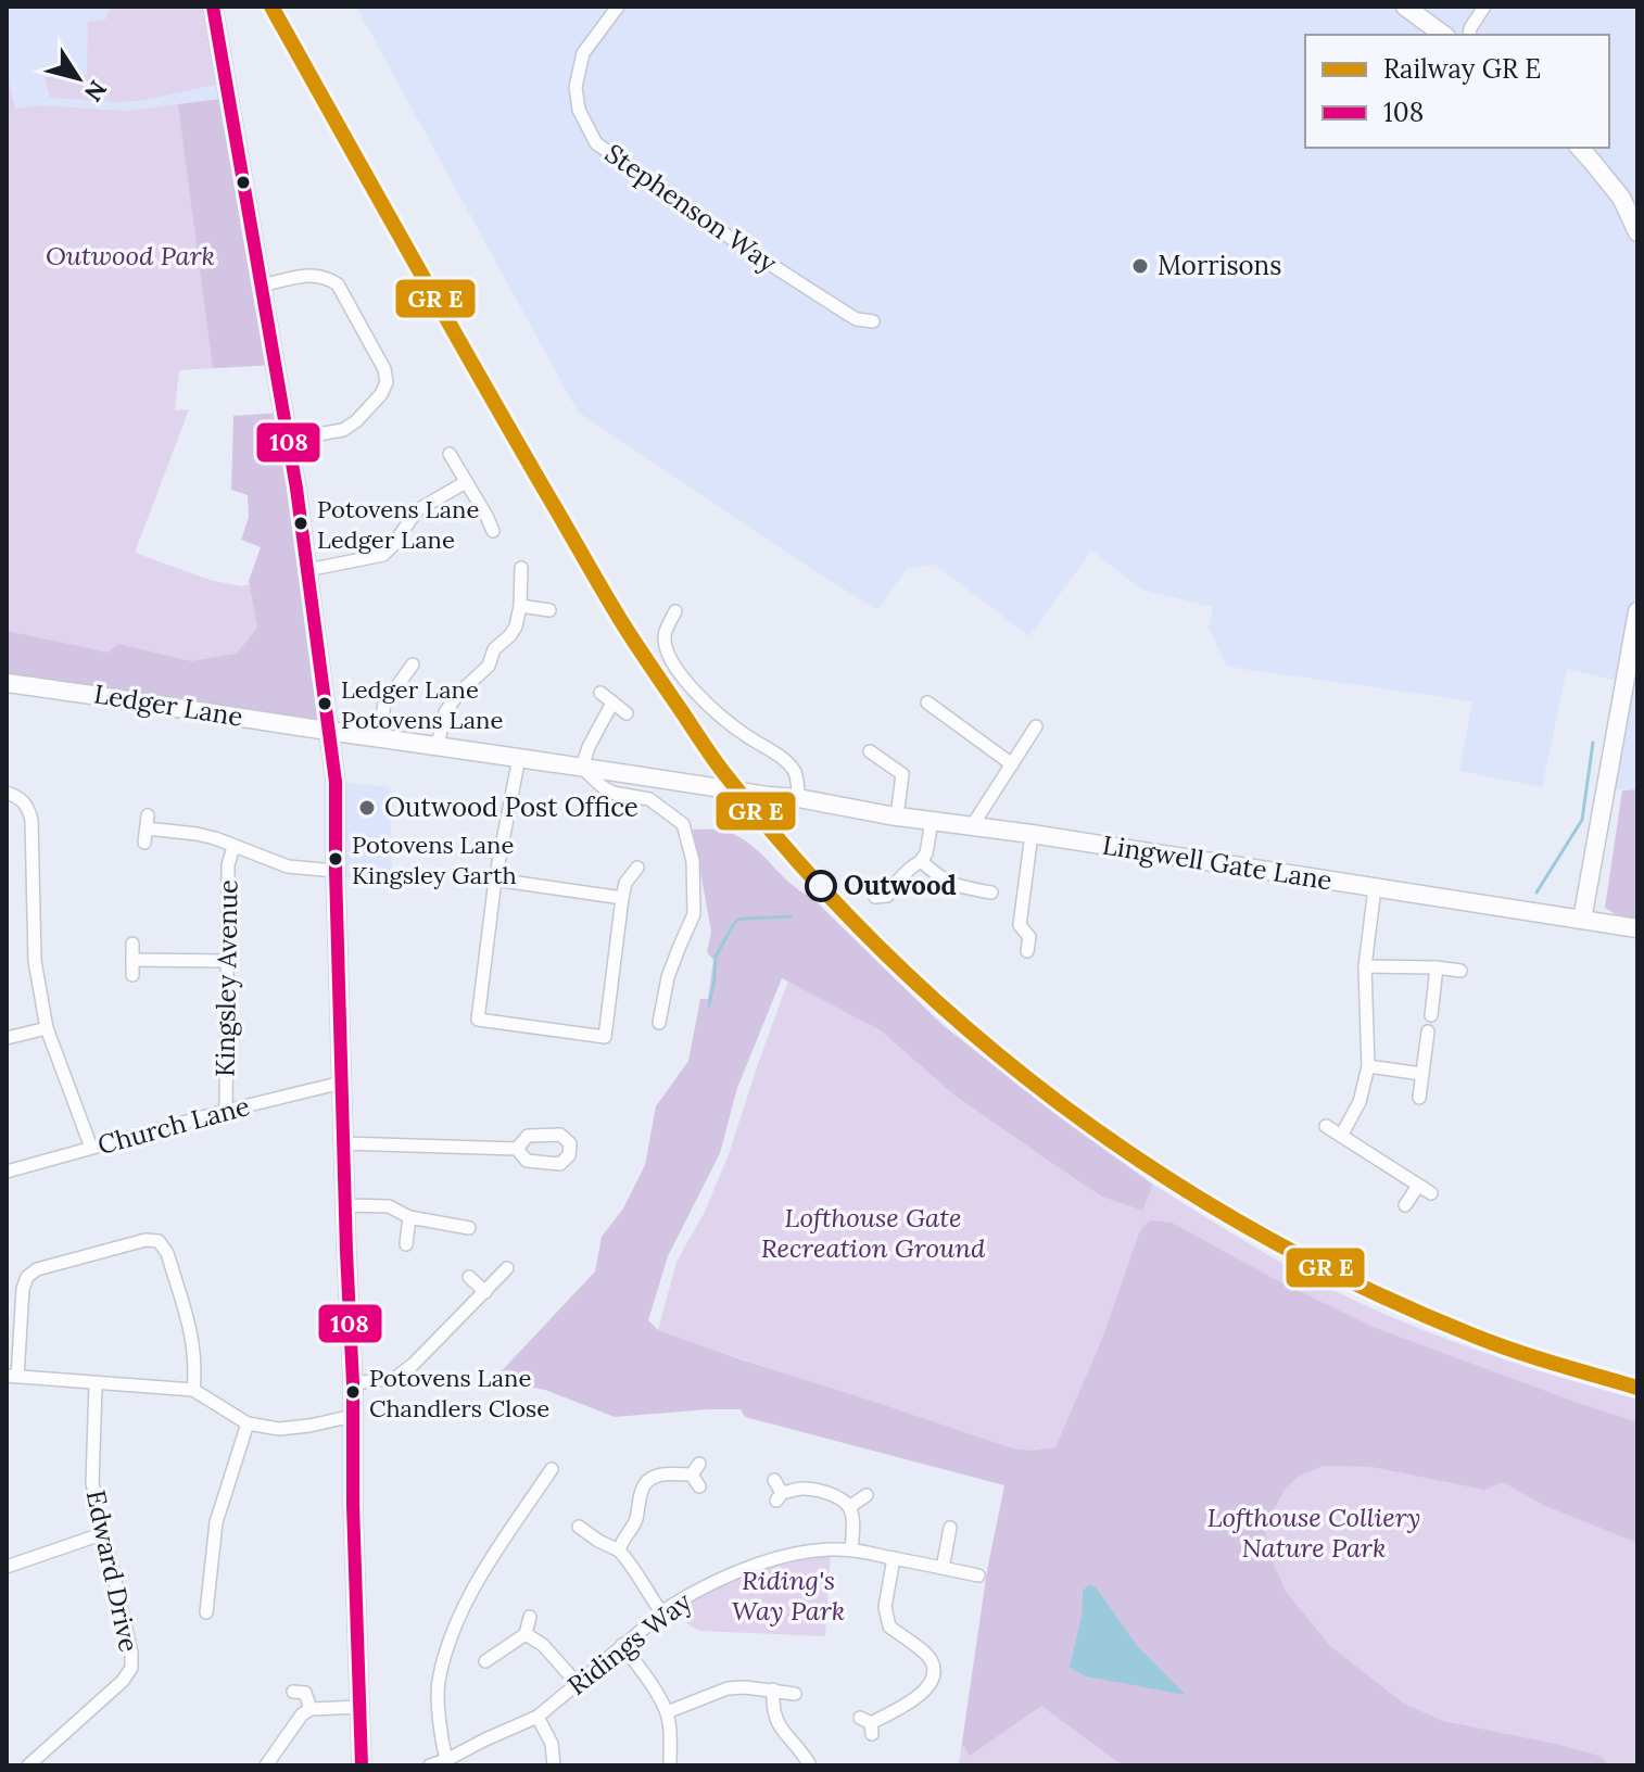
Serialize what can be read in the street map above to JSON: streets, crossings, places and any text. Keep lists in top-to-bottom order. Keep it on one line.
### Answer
{"streets":{"street":["Stephenson Way","Ledger Lane","Lingwell Gate Lane","Kingsley Avenue","Church Lane","Edward Drive","Ridings Way"]},"crossings":[["Ledger Lane","Lingwell Gate Lane"],["Kingsley Avenue","Church Lane"]],"parks":["Outwood Park","Lofthouse Gate Recreation Ground","Lofthouse Colliery Nature Park","Riding's Way Park"],"places":["Morrisons","Potovens Lane Ledger Lane","Ledger Lane Potovens Lane","Outwood Post Office","Potovens Lane Kingsley Garth","Outwood","Potovens Lane Chandlers Close"],"lines":["transit line 108"],"legend":["Railway GR E","108"],"north":"bottom right"}
